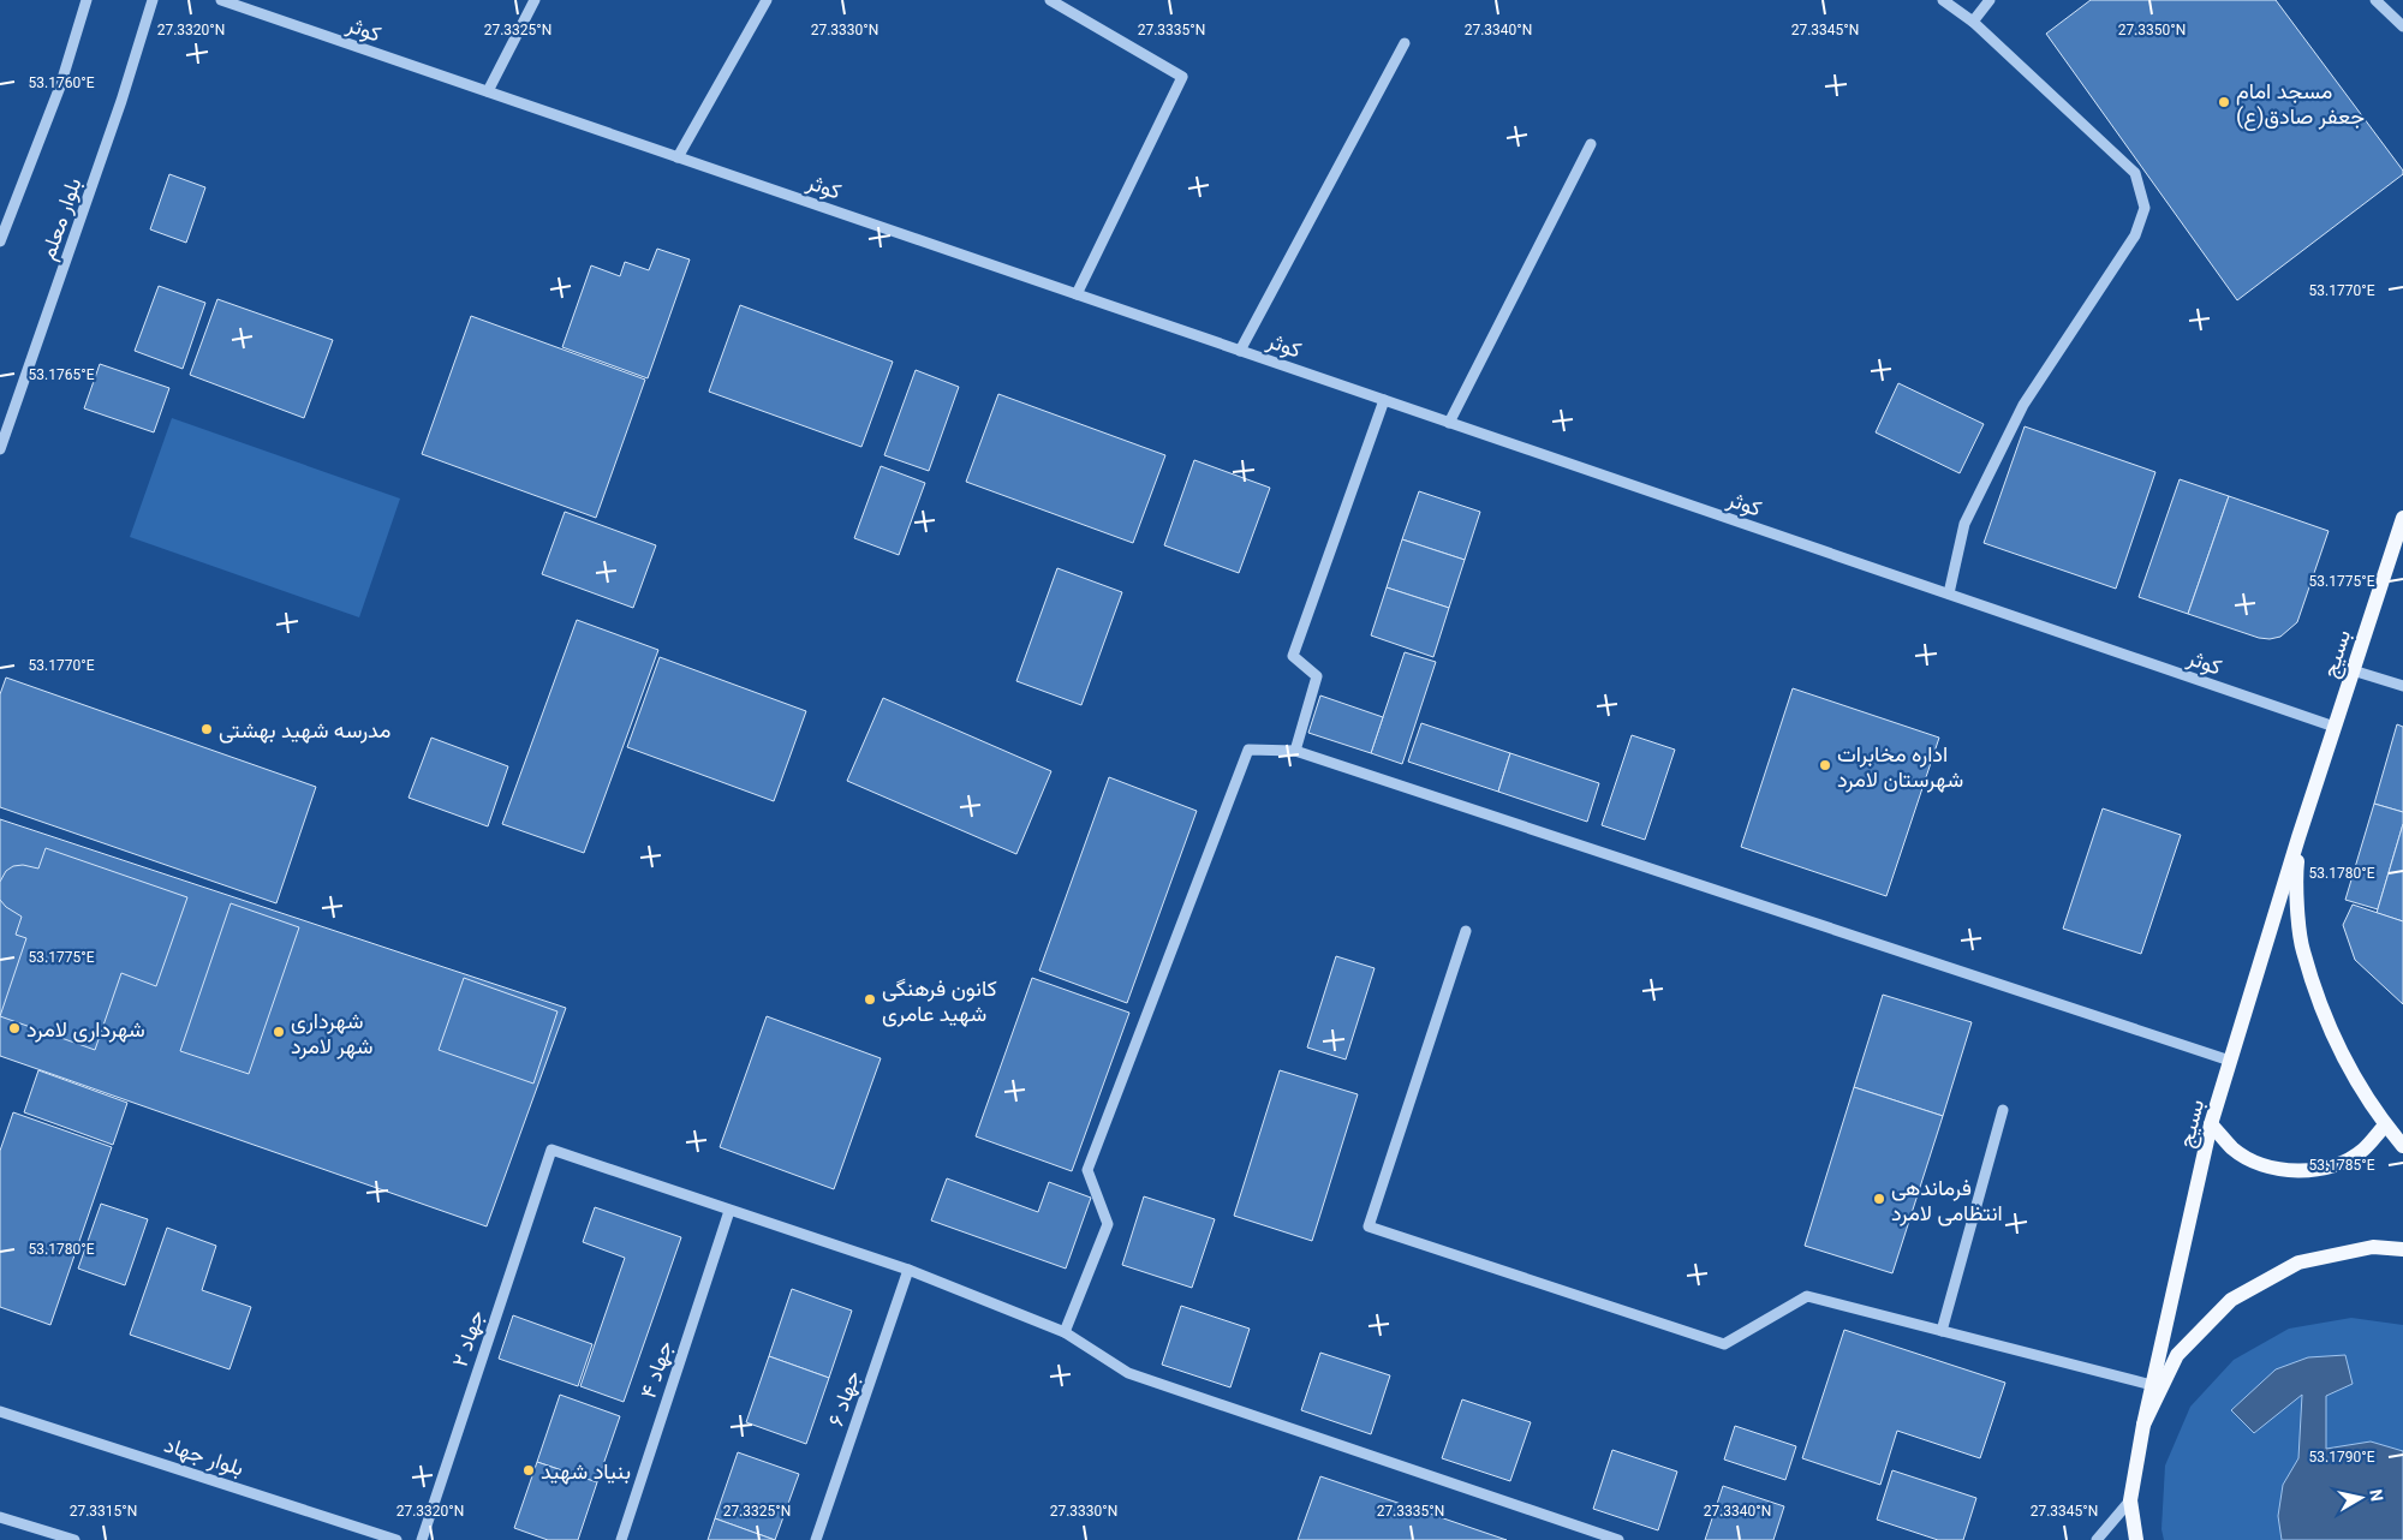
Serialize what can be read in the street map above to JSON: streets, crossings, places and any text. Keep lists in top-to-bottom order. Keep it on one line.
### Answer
{"streets":{"main road":["بسیج"],"street":["کوثر","بلوار معلم","جهاد ۲","جهاد ۴","جهاد ۶","بلوار جهاد"]},"crossings":[["کوثر","بسیج"],["جهاد ۲","جهاد ۴"]],"places":["مسجد امام جعفر صادق(ع)","مدرسه شهید بهشتی","اداره مخابرات شهرستان لامرد","کانون فرهنگی شهید عامری","شهرداری لامرد","شهرداری شهر لامرد","فرماندهی انتظامی لامرد","بنیاد شهید"],"north":"right","coordinates":["27.3325°N","27.3330°N","27.3335°N","27.3340°N","27.3320°N","27.3345°N","27.3350°N","53.1760°E","53.1770°E","53.1765°E","53.1775°E","53.1780°E","53.1785°E","53.1790°E","27.3315°N"]}
